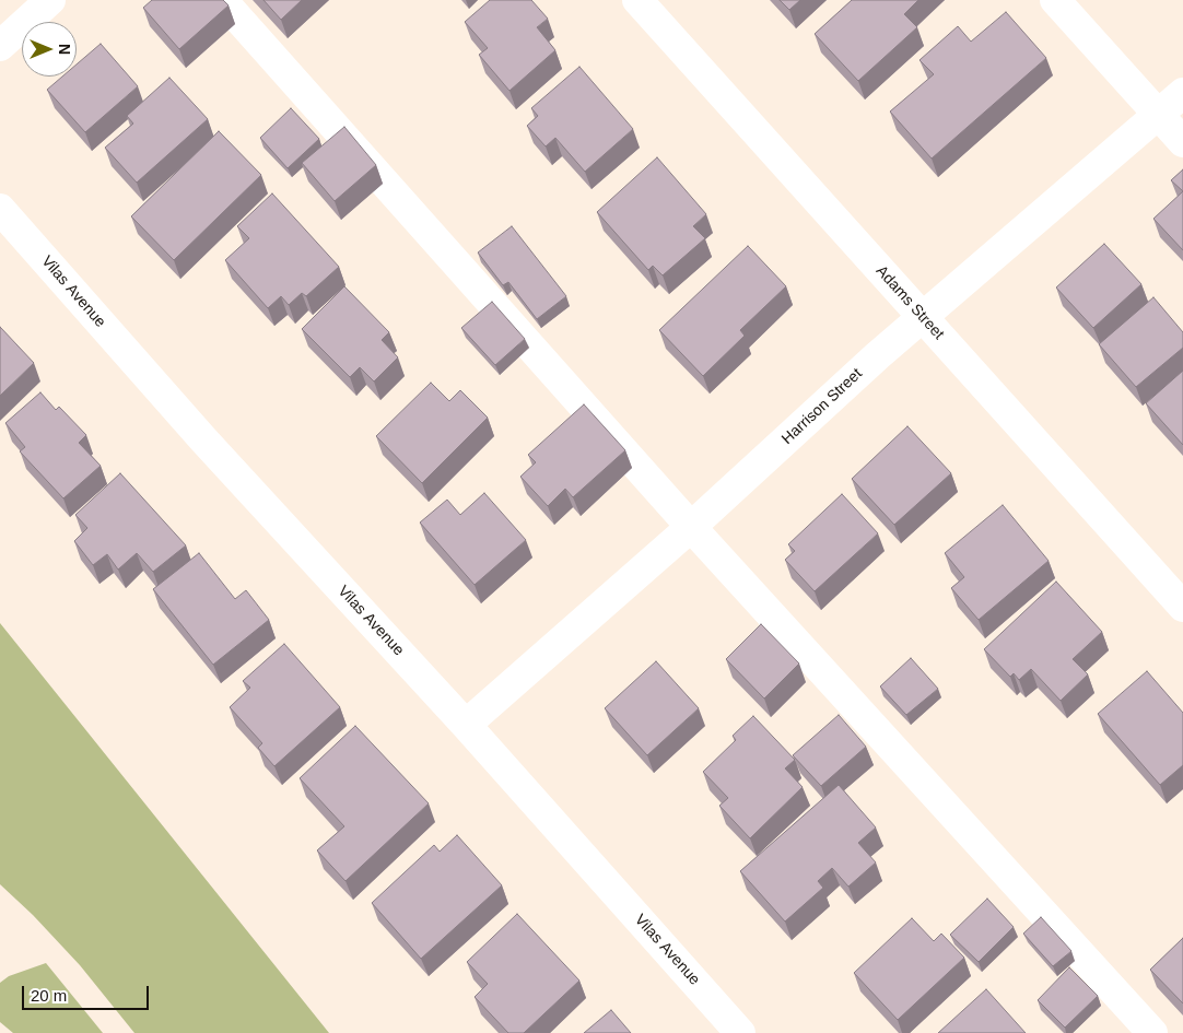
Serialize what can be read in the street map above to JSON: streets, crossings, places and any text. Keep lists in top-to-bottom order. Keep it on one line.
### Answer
{"streets":{"street":["Vilas Avenue","Adams Street","Harrison Street"]},"crossings":[["Vilas Avenue","Harrison Street"],["Adams Street","Harrison Street"]],"scale_bar":"20 m","north":"right"}
